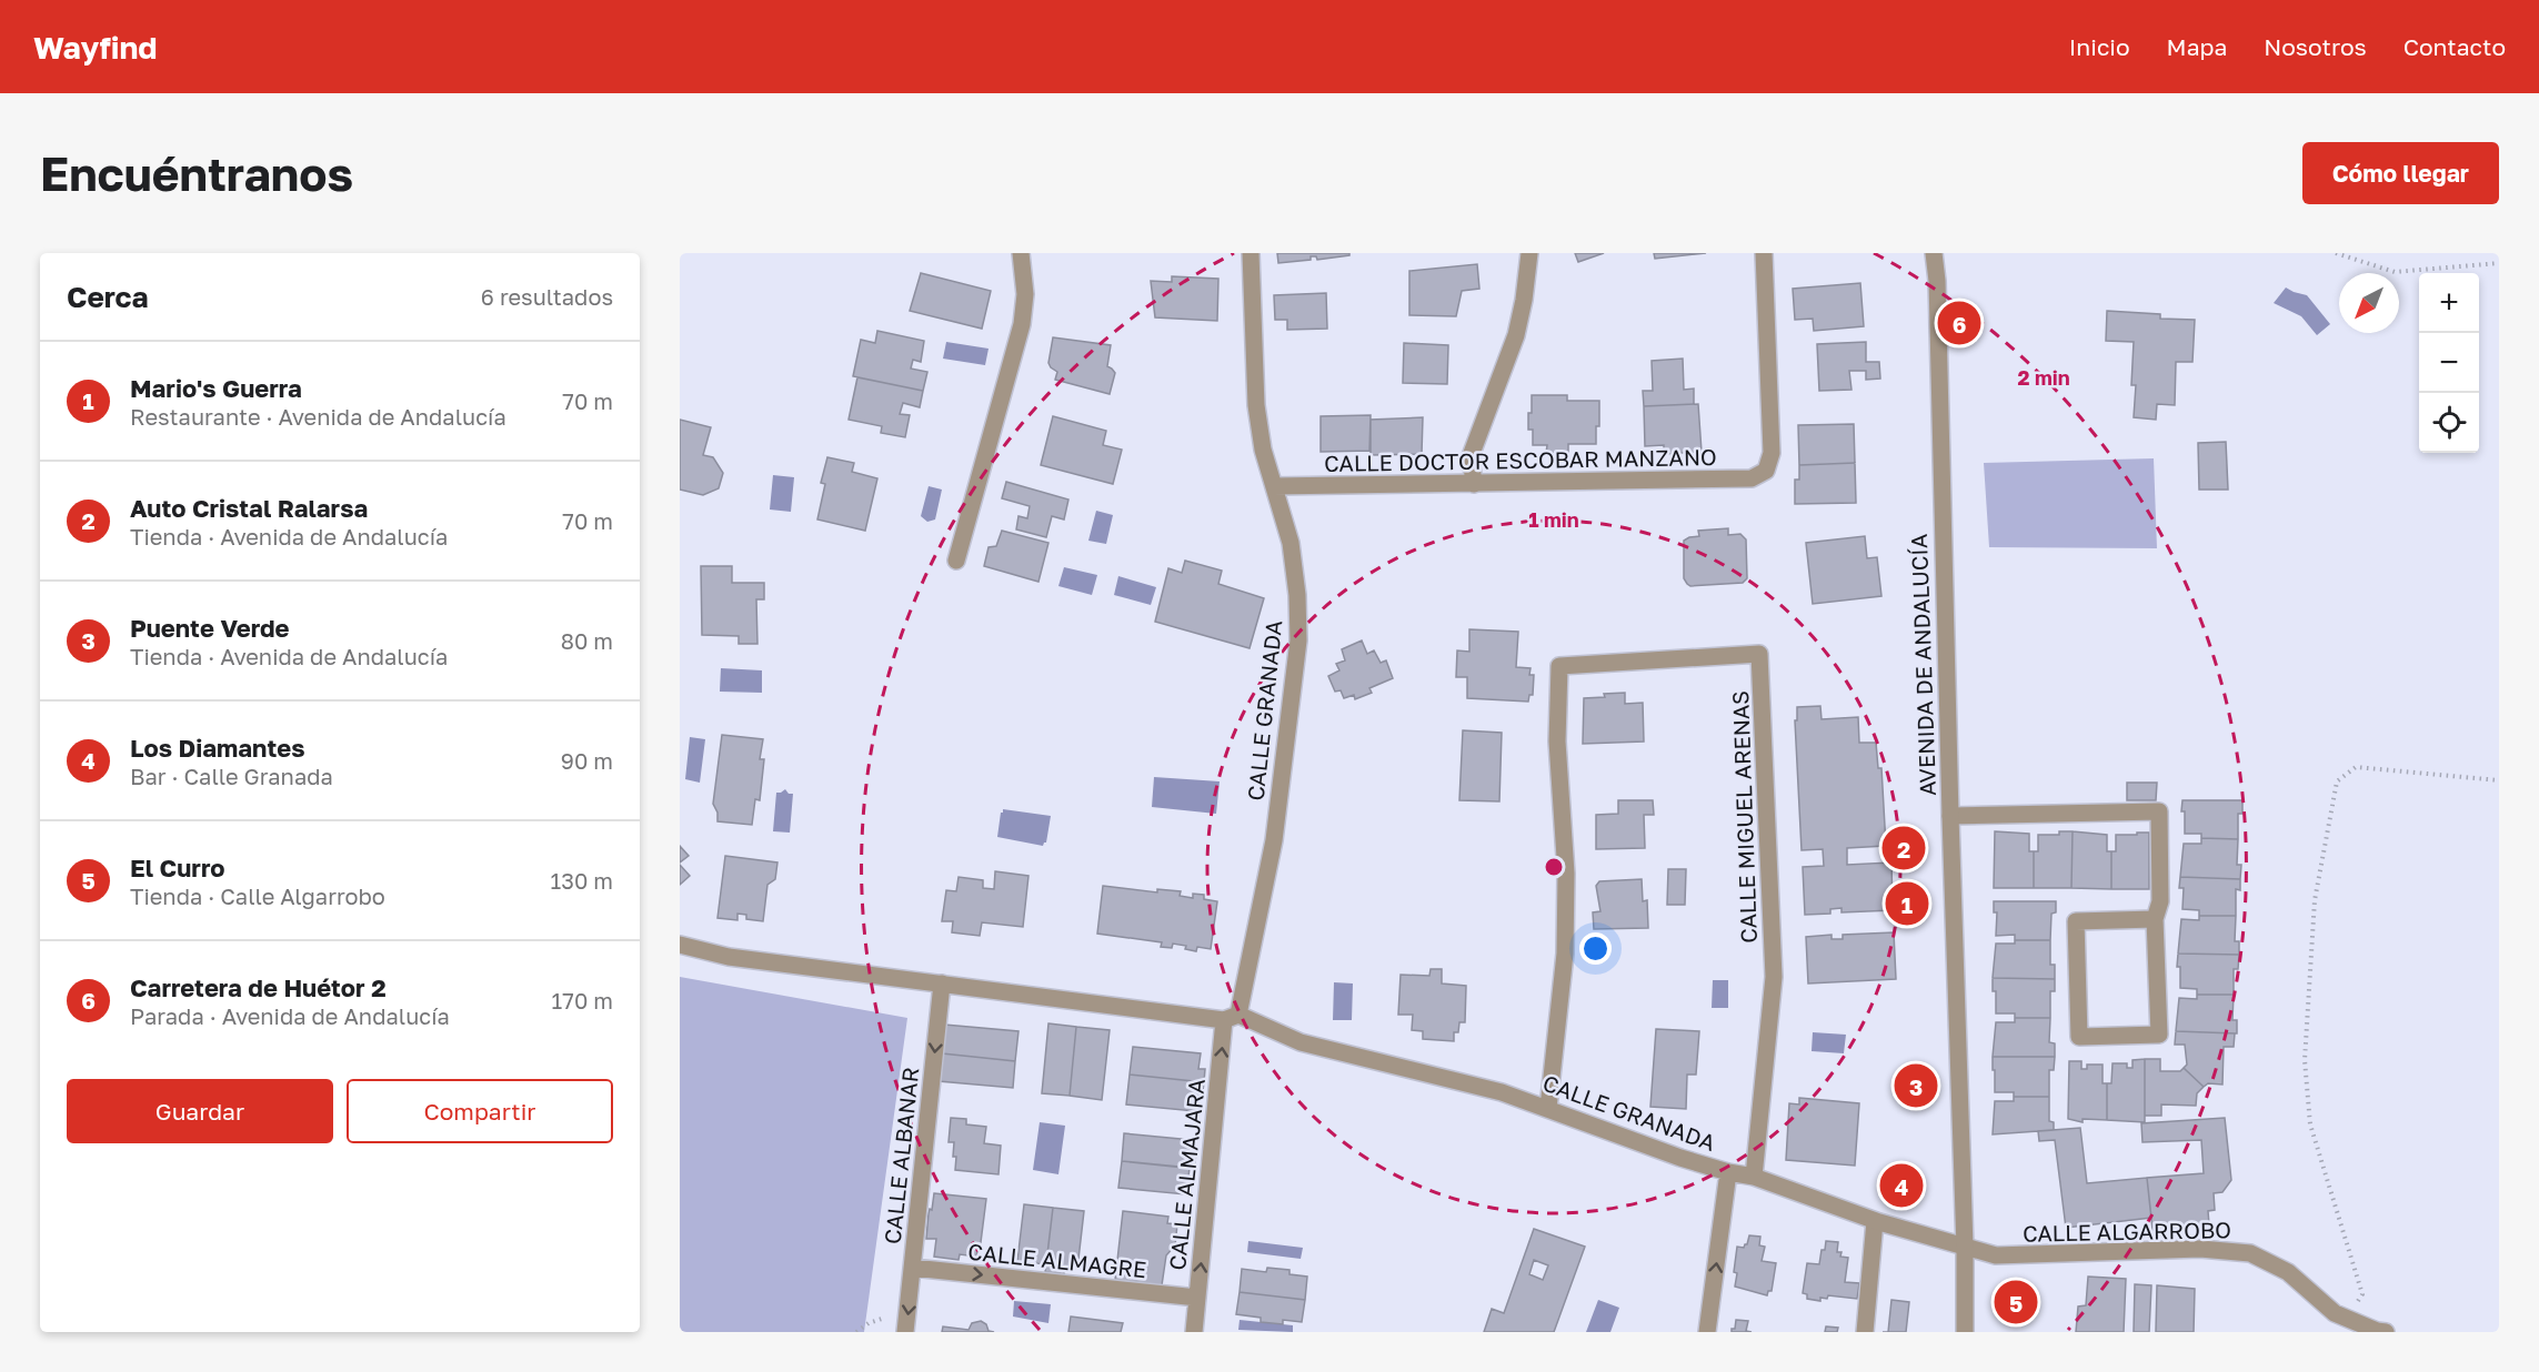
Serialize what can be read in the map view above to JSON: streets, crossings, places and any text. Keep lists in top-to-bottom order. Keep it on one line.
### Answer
{"streets":{"street":["CALLE DOCTOR ESCOBAR MANZANO","AVENIDA DE ANDALUCÍA","CALLE GRANADA","CALLE MIGUEL ARENAS","CALLE ALBANAR","CALLE ALMAJARA","CALLE ALGARROBO","CALLE ALMAGRE"]},"crossings":[["CALLE DOCTOR ESCOBAR MANZANO","CALLE GRANADA"],["AVENIDA DE ANDALUCÍA","CALLE GRANADA"],["AVENIDA DE ANDALUCÍA","CALLE ALGARROBO"],["CALLE GRANADA","CALLE MIGUEL ARENAS"],["CALLE GRANADA","CALLE ALBANAR"],["CALLE GRANADA","CALLE ALMAJARA"],["CALLE GRANADA","CALLE ALGARROBO"],["CALLE ALBANAR","CALLE ALMAGRE"],["CALLE ALMAJARA","CALLE ALMAGRE"]],"one_way":["CALLE ALBANAR","CALLE ALMAJARA","CALLE ALMAGRE"],"north":"bottom left","page":{"header":"Wayfind","nav":["Inicio","Mapa","Nosotros","Contacto"],"buttons":["Cómo llegar",["Guardar","Compartir"]],"title":"Encuéntranos","heading":["Cerca","6 resultados"],"map_buttons":["+","−"],"pins":["6","2","1","3","4","5"],"list":[{"mark":"1","name":"Mario's Guerra","note":"Restaurante · Avenida de Andalucía","value":"70 m"},{"mark":"2","name":"Auto Cristal Ralarsa","note":"Tienda · Avenida de Andalucía","value":"70 m"},{"mark":"3","name":"Puente Verde","note":"Tienda · Avenida de Andalucía","value":"80 m"},{"mark":"4","name":"Los Diamantes","note":"Bar · Calle Granada","value":"90 m"},{"mark":"5","name":"El Curro","note":"Tienda · Calle Algarrobo","value":"130 m"},{"mark":"6","name":"Carretera de Huétor 2","note":"Parada · Avenida de Andalucía","value":"170 m"}]},"rings":["2 min","1 min"]}
